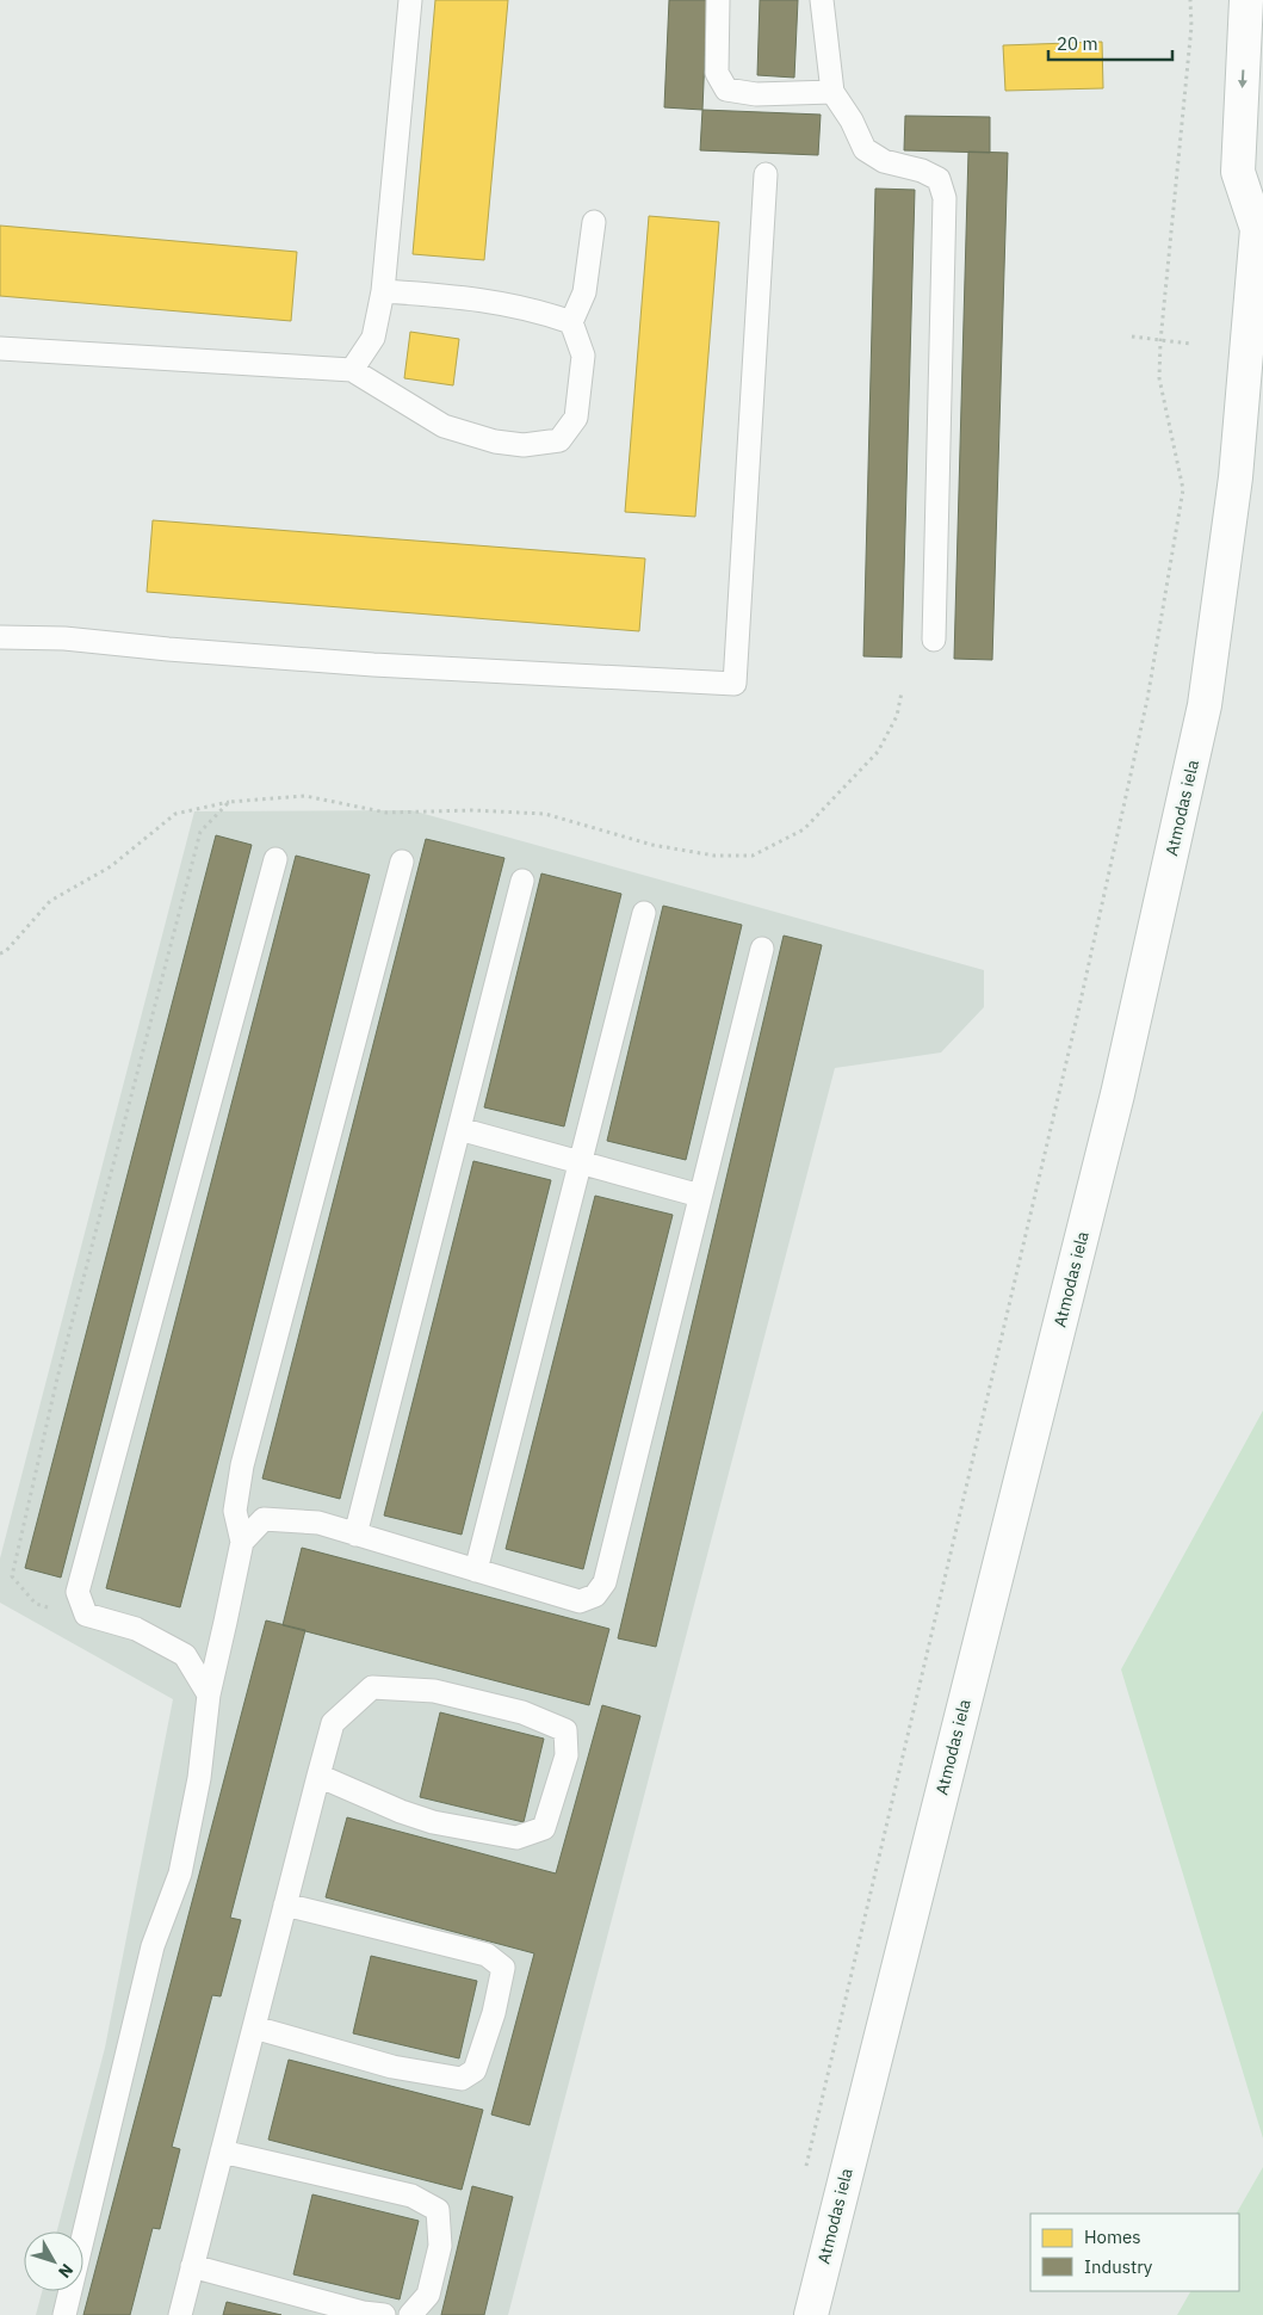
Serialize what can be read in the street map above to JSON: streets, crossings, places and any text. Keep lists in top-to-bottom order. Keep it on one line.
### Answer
{"streets":{"main road":["Atmodas iela"]},"legend":["Homes","Industry"],"scale_bar":"20 m","north":"bottom right"}
